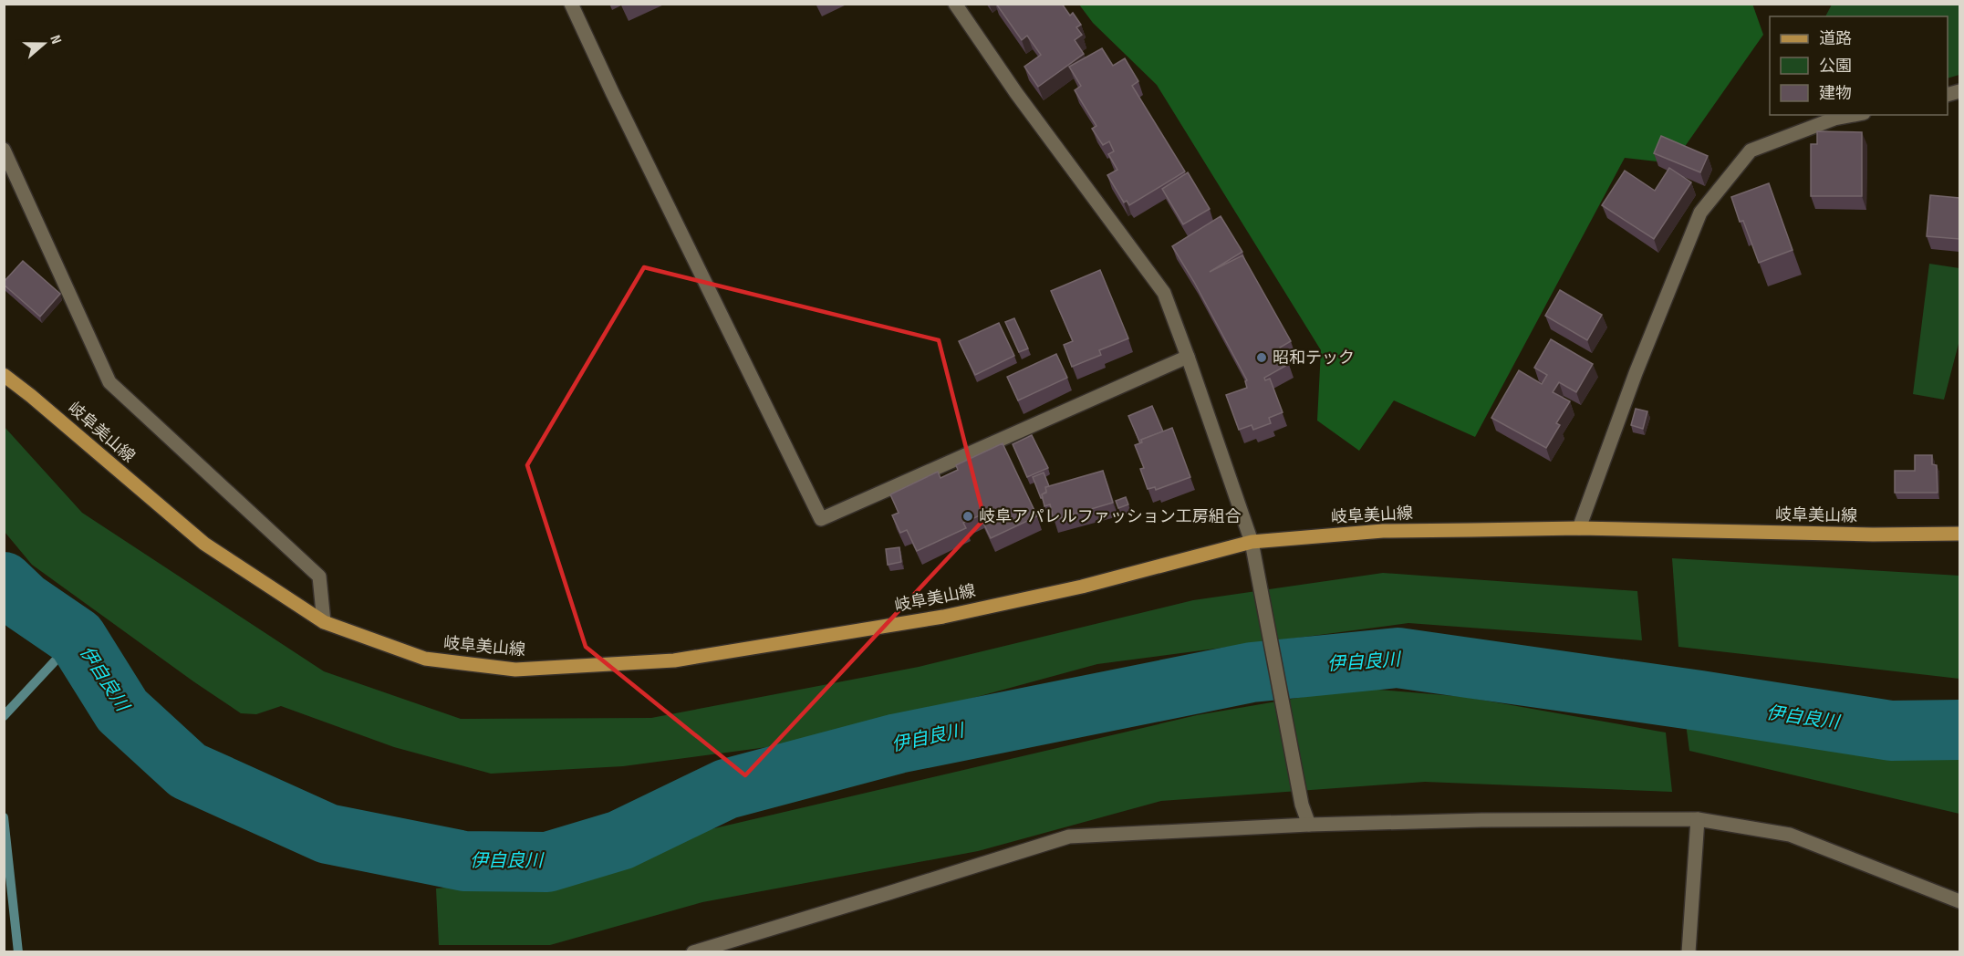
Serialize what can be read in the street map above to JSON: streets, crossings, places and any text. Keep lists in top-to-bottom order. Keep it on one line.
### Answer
{"streets":{"main road":["岐阜美山線"]},"water":["伊自良川"],"places":["昭和テック","岐阜アパレルファッション工房組合"],"legend":["道路","公園","建物"],"north":"right"}
